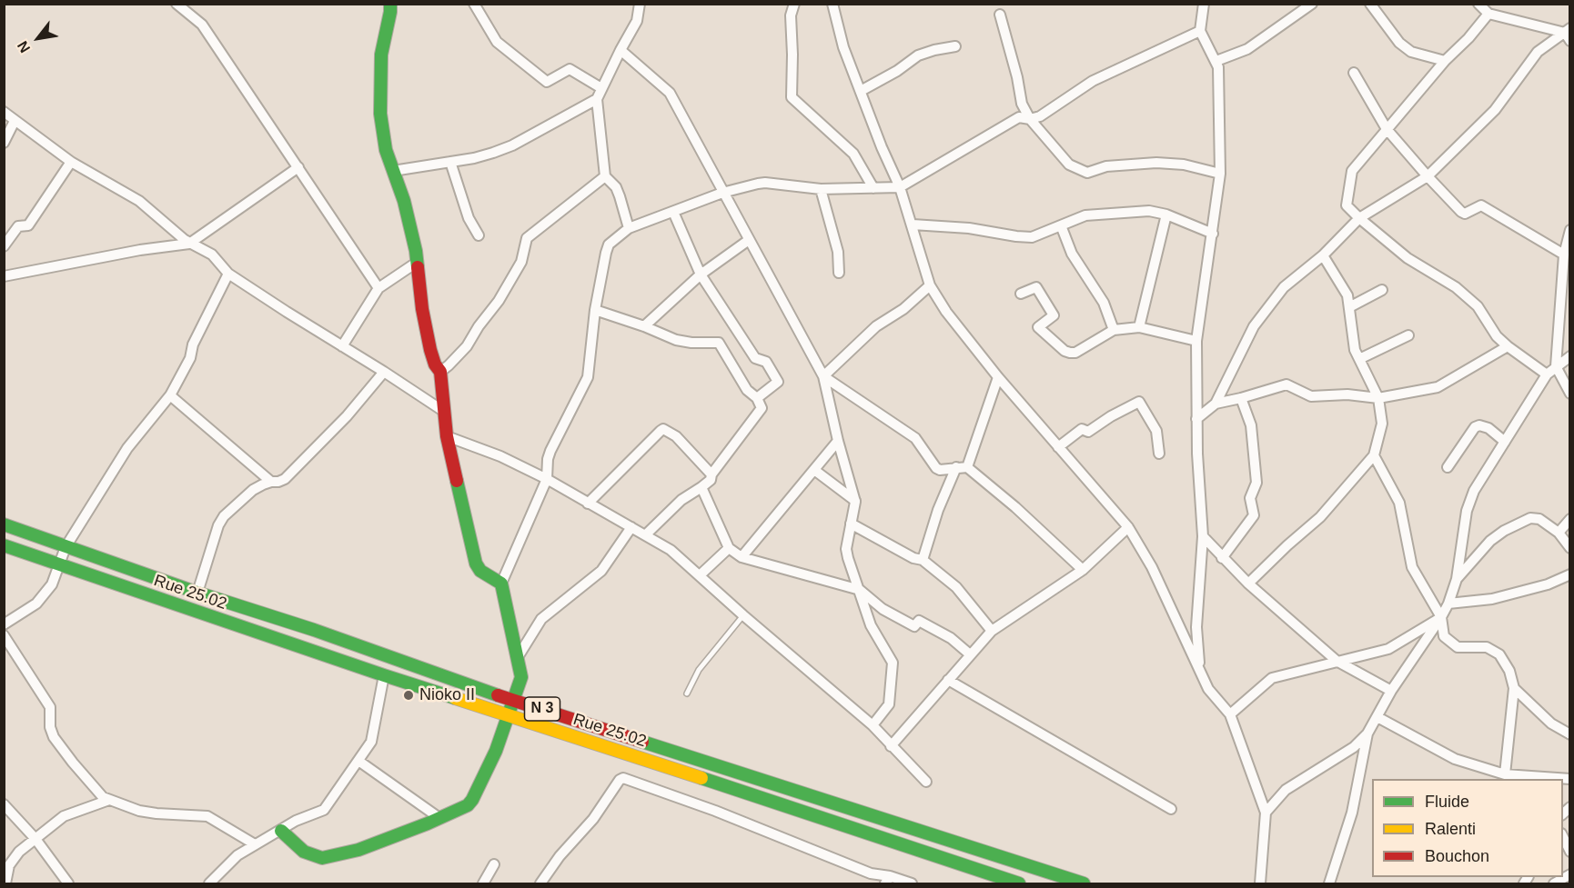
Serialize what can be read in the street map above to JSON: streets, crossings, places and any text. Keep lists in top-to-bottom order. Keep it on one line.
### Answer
{"streets":{"main road":["Rue 25.02","N 3"]},"places":["Nioko II"],"legend":["Fluide","Ralenti","Bouchon"],"north":"bottom left"}
